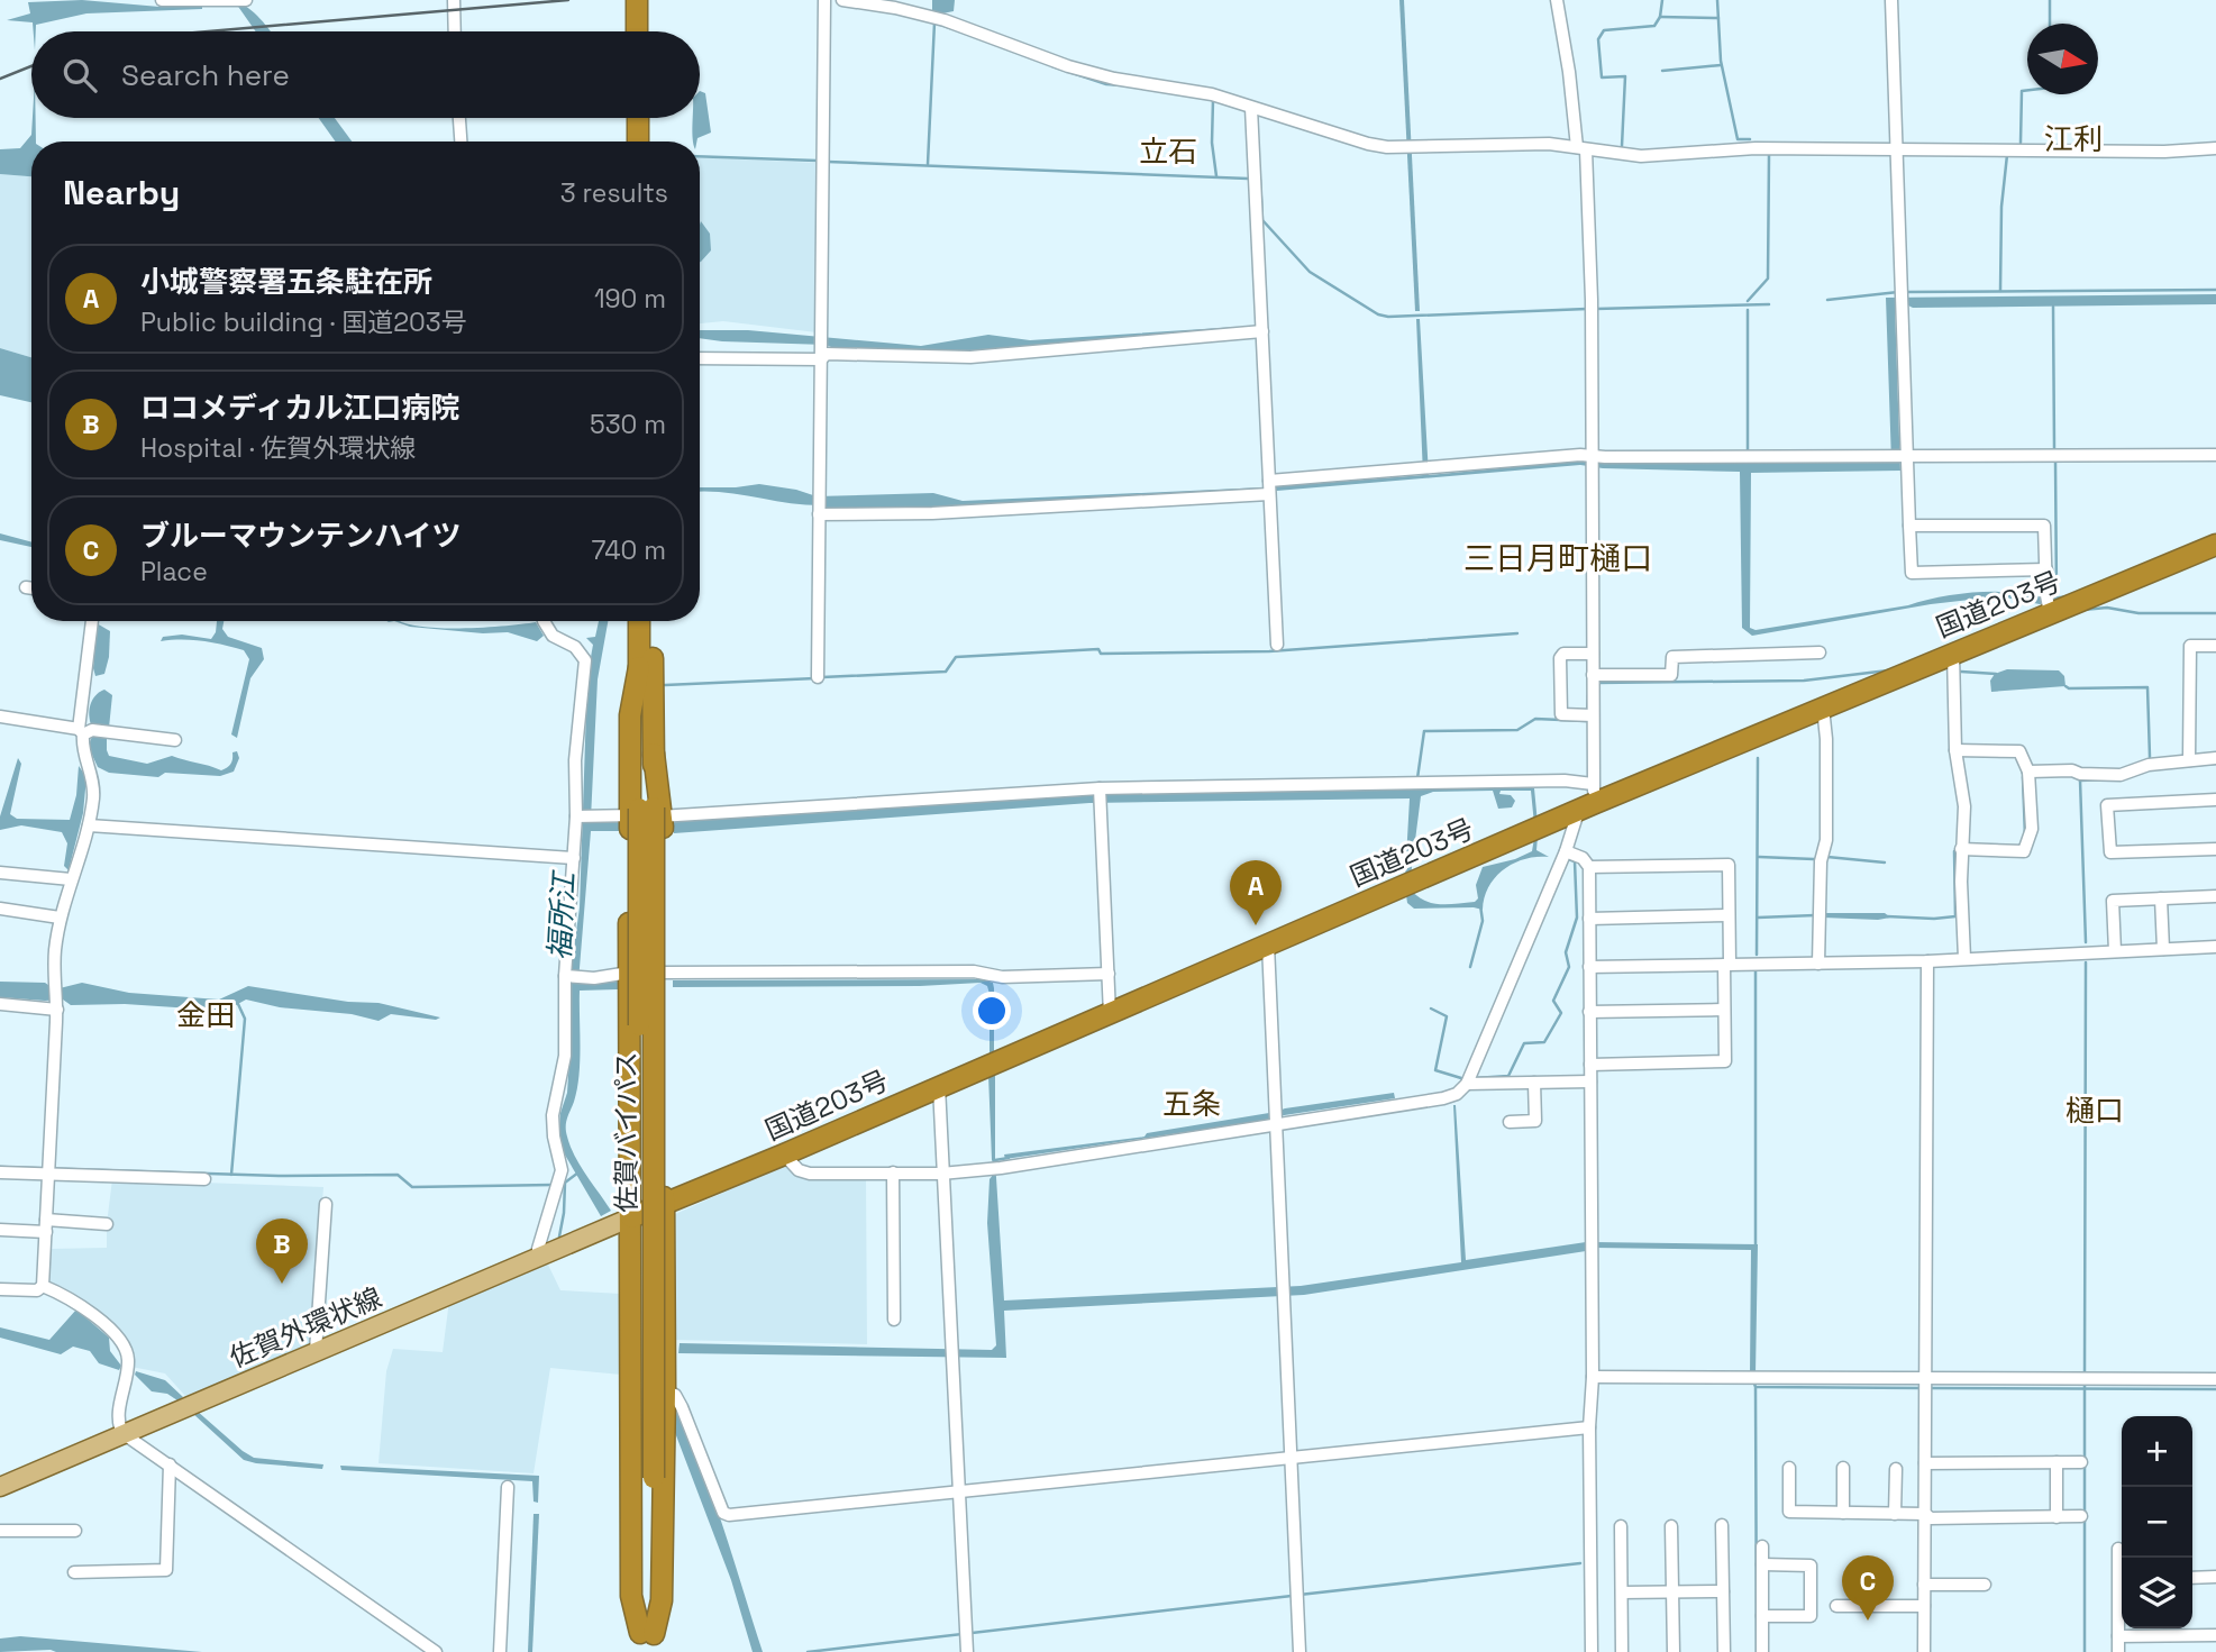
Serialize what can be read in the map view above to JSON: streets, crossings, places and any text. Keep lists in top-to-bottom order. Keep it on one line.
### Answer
{"streets":{"highway":["国道203号","佐賀バイパス"],"main road":["佐賀外環状線"]},"crossings":[["国道203号","佐賀外環状線"]],"districts":["江利","立石","三日月町樋口","金田","五条","樋口"],"water":["福所江"],"north":"right","page":{"search":"Search here","heading":["Nearby","3 results"],"list":[{"mark":"A","name":"小城警察署五条駐在所","note":"Public building · 国道203号","value":"190 m"},{"mark":"B","name":"ロコメディカル江口病院","note":"Hospital · 佐賀外環状線","value":"530 m"},{"mark":"C","name":"ブルーマウンテンハイツ","note":"Place","value":"740 m"}],"pins":["A","B","C"],"map_buttons":["+","−"]}}
